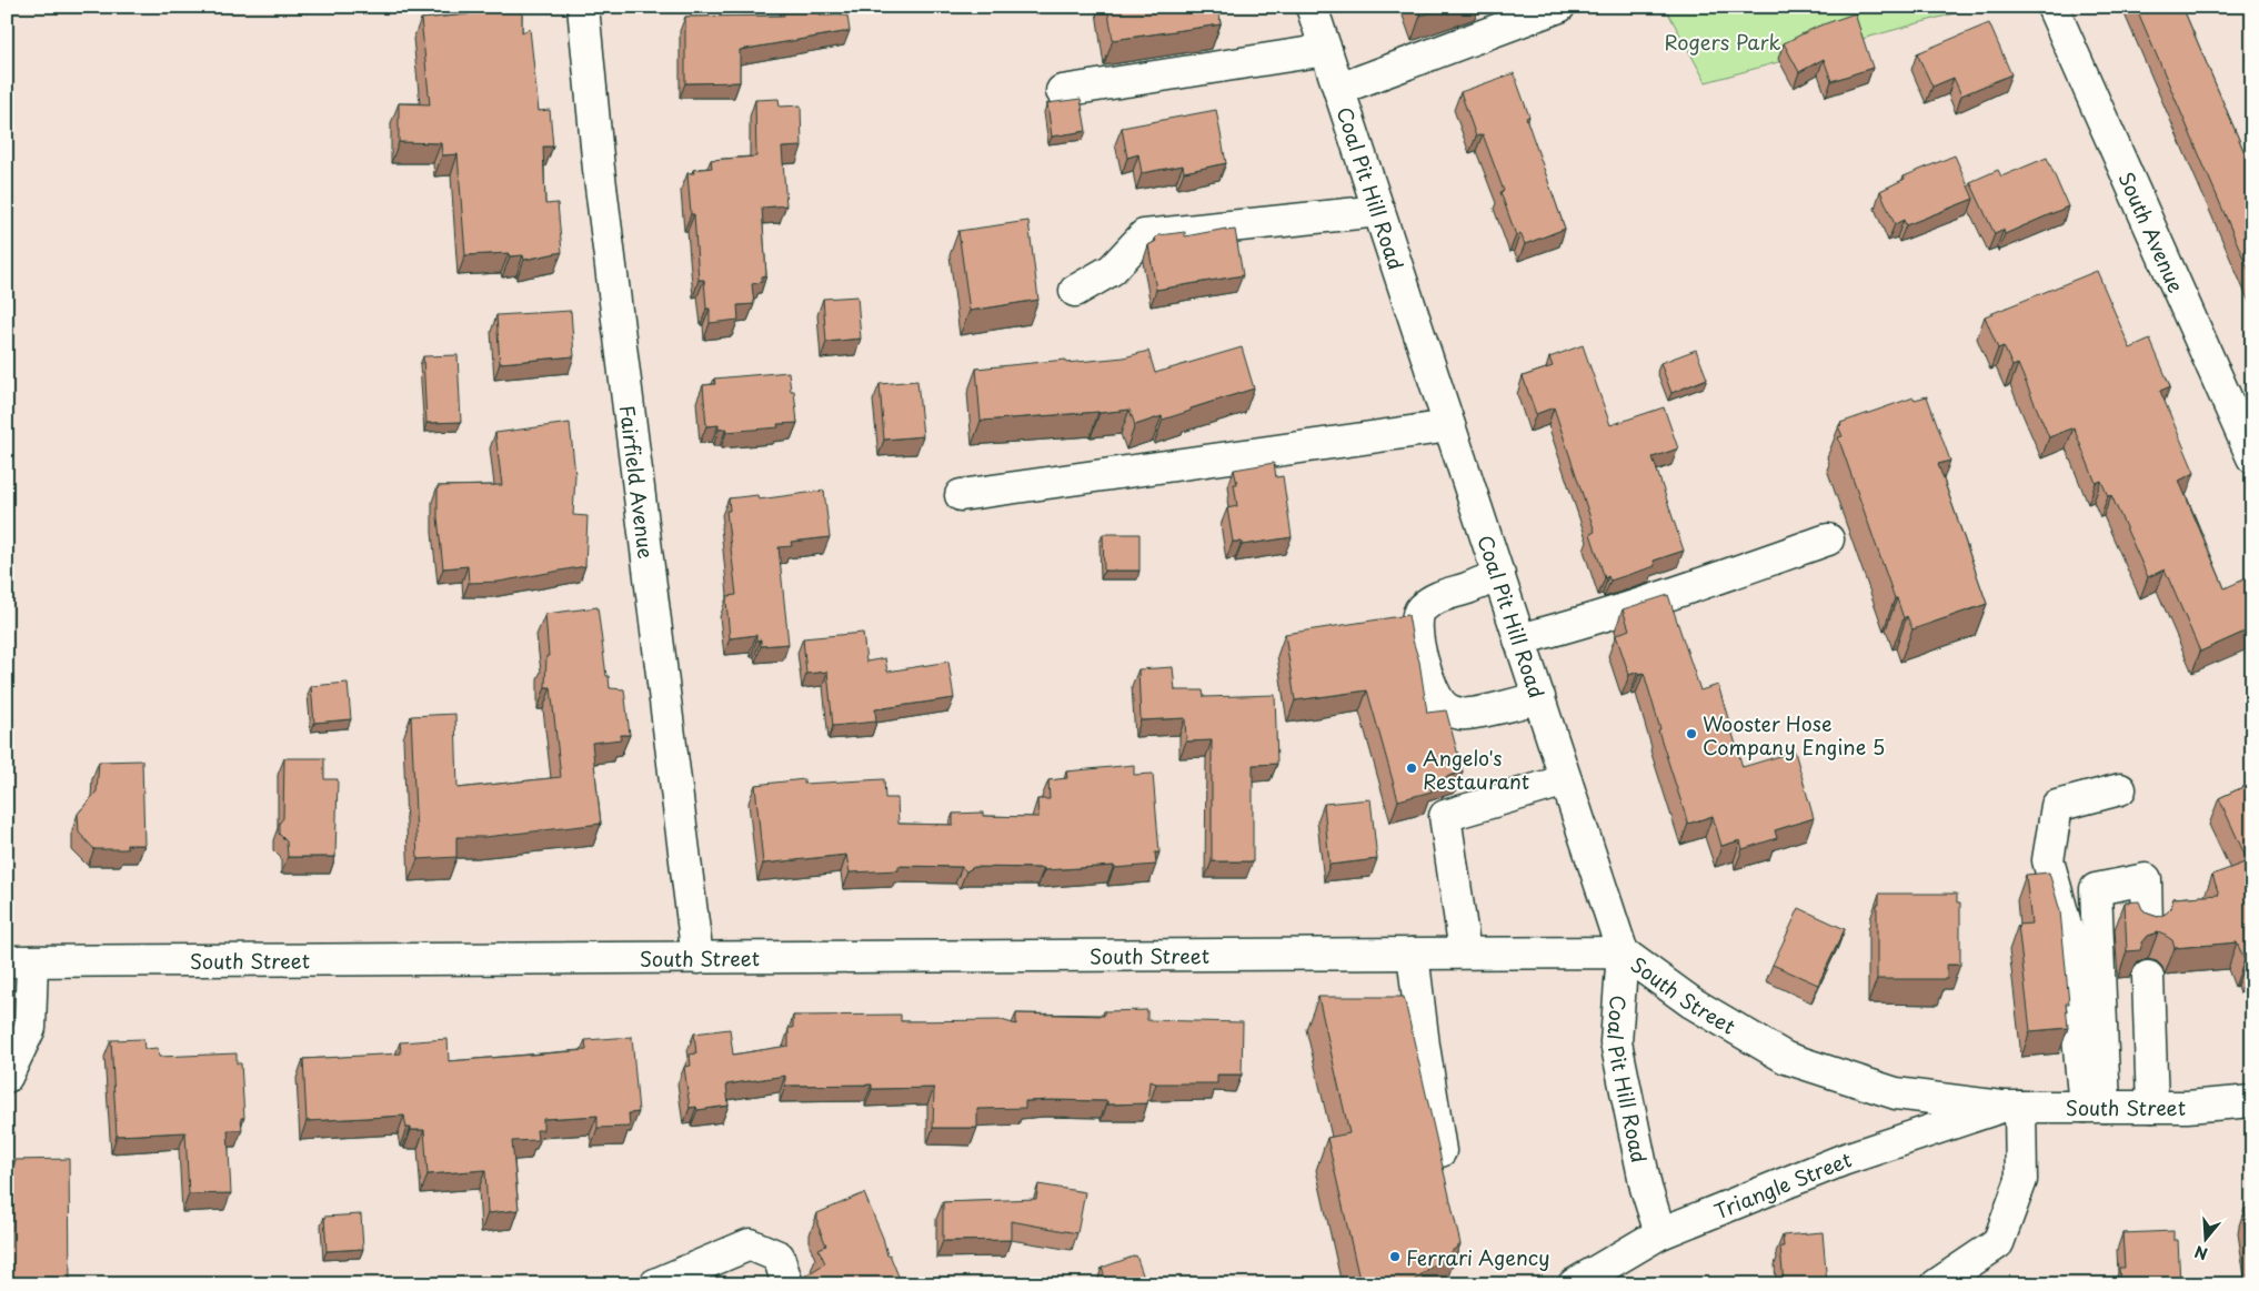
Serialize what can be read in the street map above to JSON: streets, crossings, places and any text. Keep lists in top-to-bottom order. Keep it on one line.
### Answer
{"streets":{"street":["Coal Pit Hill Road","South Avenue","Fairfield Avenue","South Street","Triangle Street"]},"crossings":[["Coal Pit Hill Road","South Street"],["Coal Pit Hill Road","Triangle Street"],["Fairfield Avenue","South Street"],["South Street","Triangle Street"]],"parks":["Rogers Park"],"places":["Wooster Hose Company Engine 5","Angelo's Restaurant","Ferrari Agency"],"north":"bottom"}
